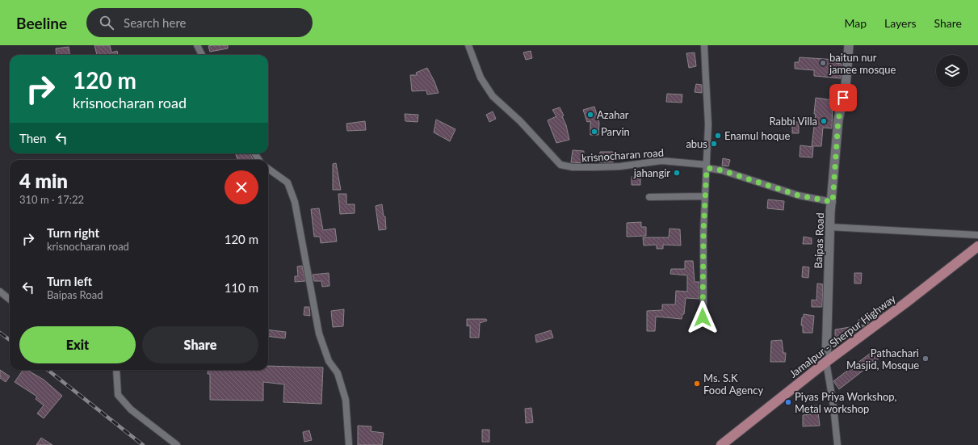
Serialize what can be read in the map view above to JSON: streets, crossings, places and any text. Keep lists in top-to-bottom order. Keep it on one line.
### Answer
{"streets":{"main road":["Jamalpur - Sherpur Highway"],"street":["krisnocharan road","Baipas Road"]},"crossings":[["krisnocharan road","Baipas Road"],["Baipas Road","Jamalpur - Sherpur Highway"]],"places":["baitun nur jamee mosque","Azahar","Rabbi Villa","Parvin","Enamul hoque","abus","jahangir","Pathachari Masjid, Mosque","Ms. S.K Food Agency","Piyas Priya Workshop, Metal workshop"],"page":{"header":"Beeline","search":"Search here","nav":["Map","Layers","Share"],"turn":["120 m","krisnocharan road"],"then":"Then","heading":["4 min","310 m · 17:22"],"list":[{"name":"Turn right","note":"krisnocharan road","value":"120 m"},{"name":"Turn left","note":"Baipas Road","value":"110 m"}],"buttons":["Exit","Share"]}}
